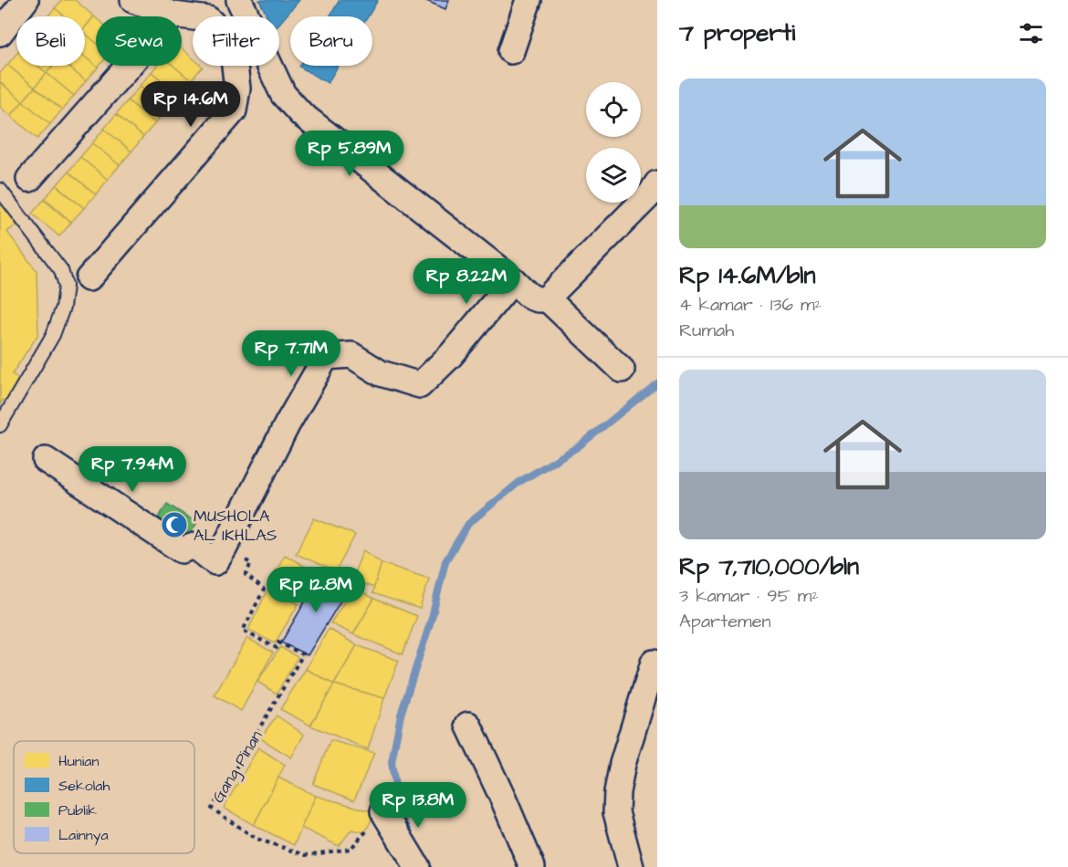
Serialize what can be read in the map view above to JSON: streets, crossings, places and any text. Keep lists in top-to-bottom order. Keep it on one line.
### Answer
{"streets":{"path":["Gang Pinan"]},"places":{"mosque":["MUSHOLA AL IKHLAS"]},"legend":["Hunian","Sekolah","Publik","Lainnya"],"page":{"heading":"7 properti","chip":["Beli","Sewa","Filter","Baru"],"list":[{"name":"Rp 14.6M/bln","note":"4 kamar · 136 m² · Rumah"},{"name":"Rp 7,710,000/bln","note":"3 kamar · 95 m² · Apartemen"}],"price":["Rp 14.6M","Rp 5.89M","Rp 8.22M","Rp 7.71M","Rp 7.94M","Rp 12.8M","Rp 13.8M"]}}
